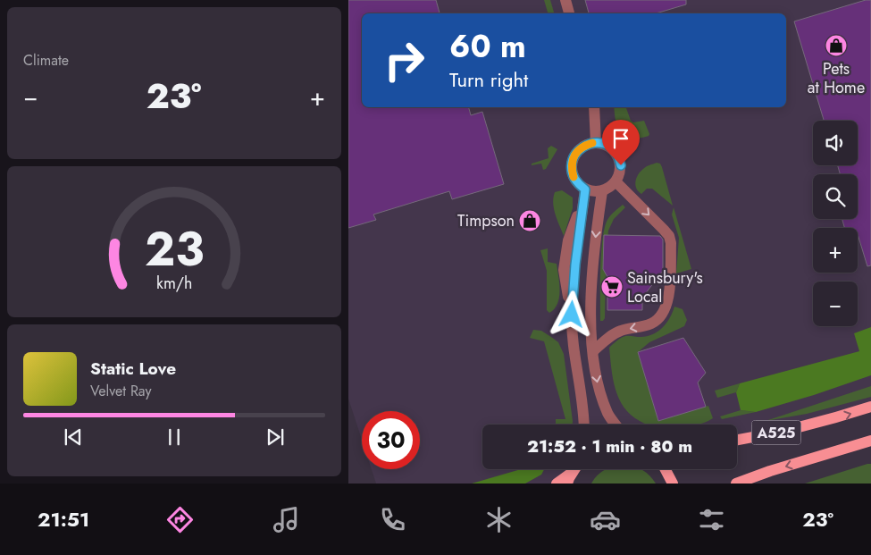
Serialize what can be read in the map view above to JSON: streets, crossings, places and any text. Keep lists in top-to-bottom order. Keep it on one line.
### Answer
{"streets":{"main road":["A525"]},"places":{"shop":["Pets at Home","Timpson"],"supermarket":["Sainsbury's Local"]},"page":{"tile":"Climate","turn":["60 m","Turn right"],"heat":["−","23°","+"],"map_buttons":["+","−"],"song":["Static Love","Velvet Ray"],"limit":"30","trip":"21:52 · 1 min · 80 m","tabs":["21:51","23°"],"gauge":["23","km/h"]}}
